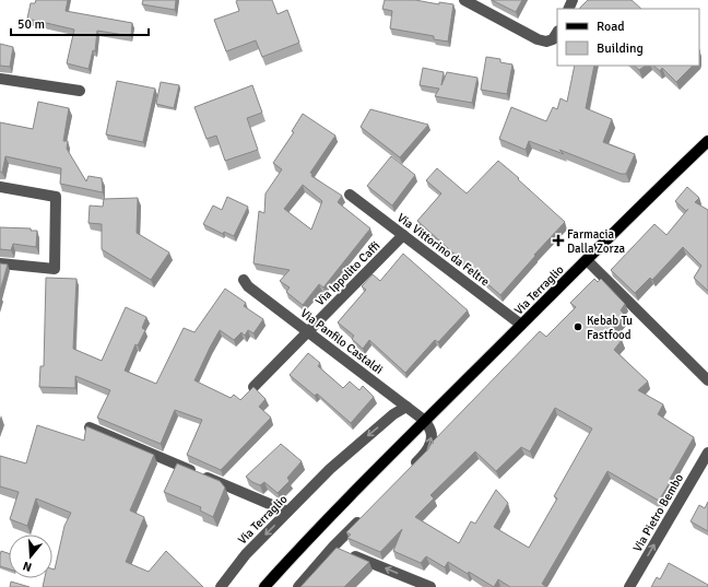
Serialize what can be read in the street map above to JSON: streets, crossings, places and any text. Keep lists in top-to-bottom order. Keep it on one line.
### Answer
{"streets":{"main road":["Via Terraglio"],"street":["Via Vittorino da Feltre","Via Ippolito Caffi","Via Panfilo Castaldi","Via Pietro Bembo"]},"crossings":[["Via Vittorino da Feltre","Via Ippolito Caffi"],["Via Vittorino da Feltre","Via Terraglio"],["Via Ippolito Caffi","Via Panfilo Castaldi"],["Via Terraglio","Via Panfilo Castaldi"]],"one_way":["Via Pietro Bembo"],"places":{"health":["Farmacia Dalla Zorza"],"other":["Kebab Tu Fastfood"]},"legend":["Road","Building"],"scale_bar":"50 m","north":"bottom"}
